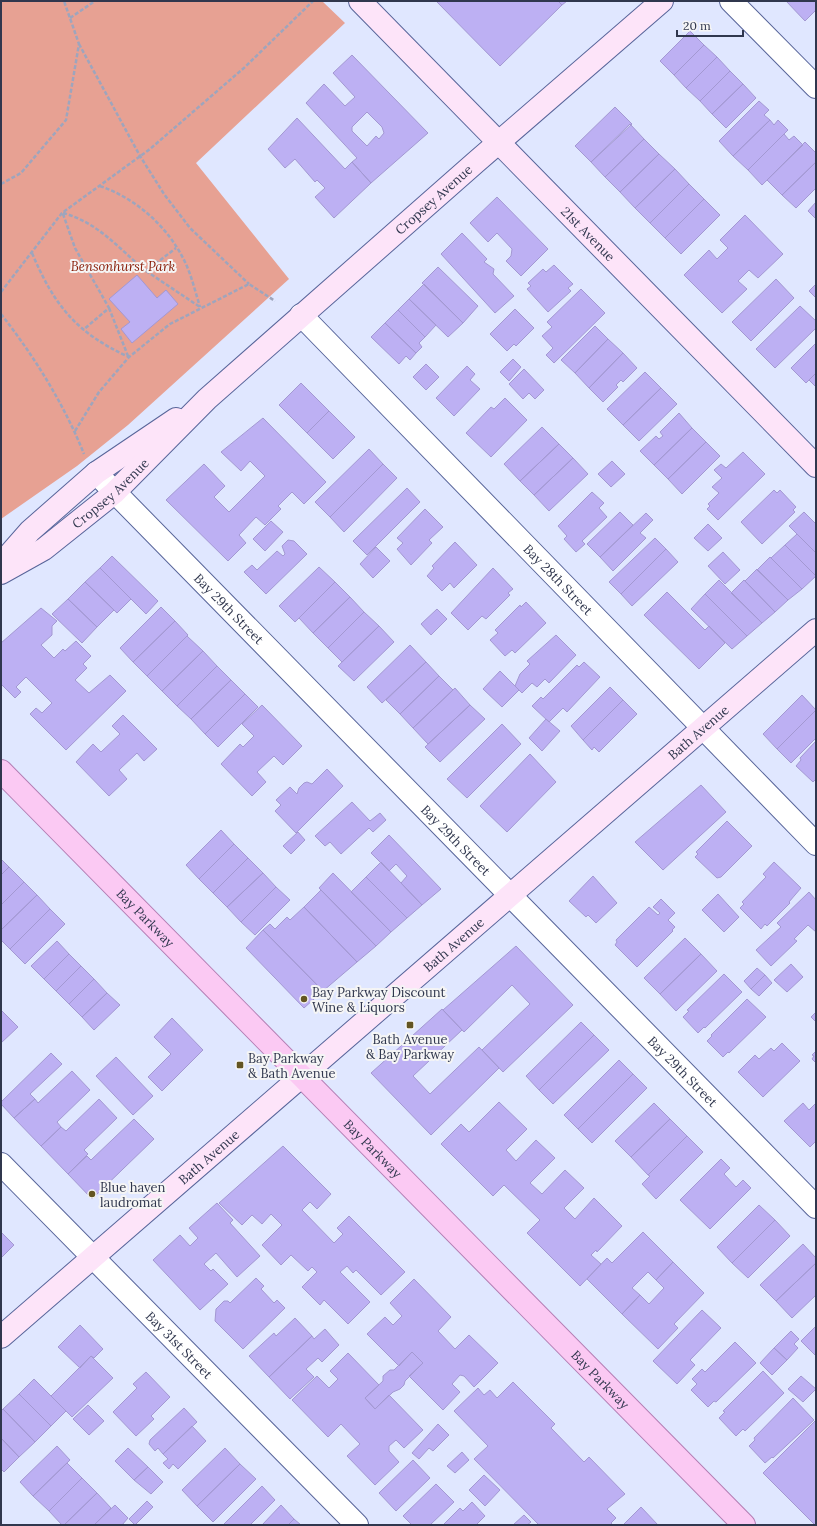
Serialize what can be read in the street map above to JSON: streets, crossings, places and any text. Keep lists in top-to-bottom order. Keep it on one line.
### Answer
{"streets":{"main road":["Bay Parkway"],"street":["Cropsey Avenue","21st Avenue","Bay 28th Street","Bay 29th Street","Bath Avenue","Bay 31st Street"]},"crossings":[["Cropsey Avenue","21st Avenue"],["Cropsey Avenue","Bay 28th Street"],["Cropsey Avenue","Bay 29th Street"],["Bay 28th Street","Bath Avenue"],["Bay 29th Street","Bath Avenue"],["Bath Avenue","Bay Parkway"],["Bath Avenue","Bay 31st Street"]],"parks":["Bensonhurst Park"],"places":{"other":["Bay Parkway Discount Wine & Liquors","Blue haven laudromat"],"transit":["Bath Avenue & Bay Parkway","Bay Parkway & Bath Avenue"]},"scale_bar":"20 m"}
